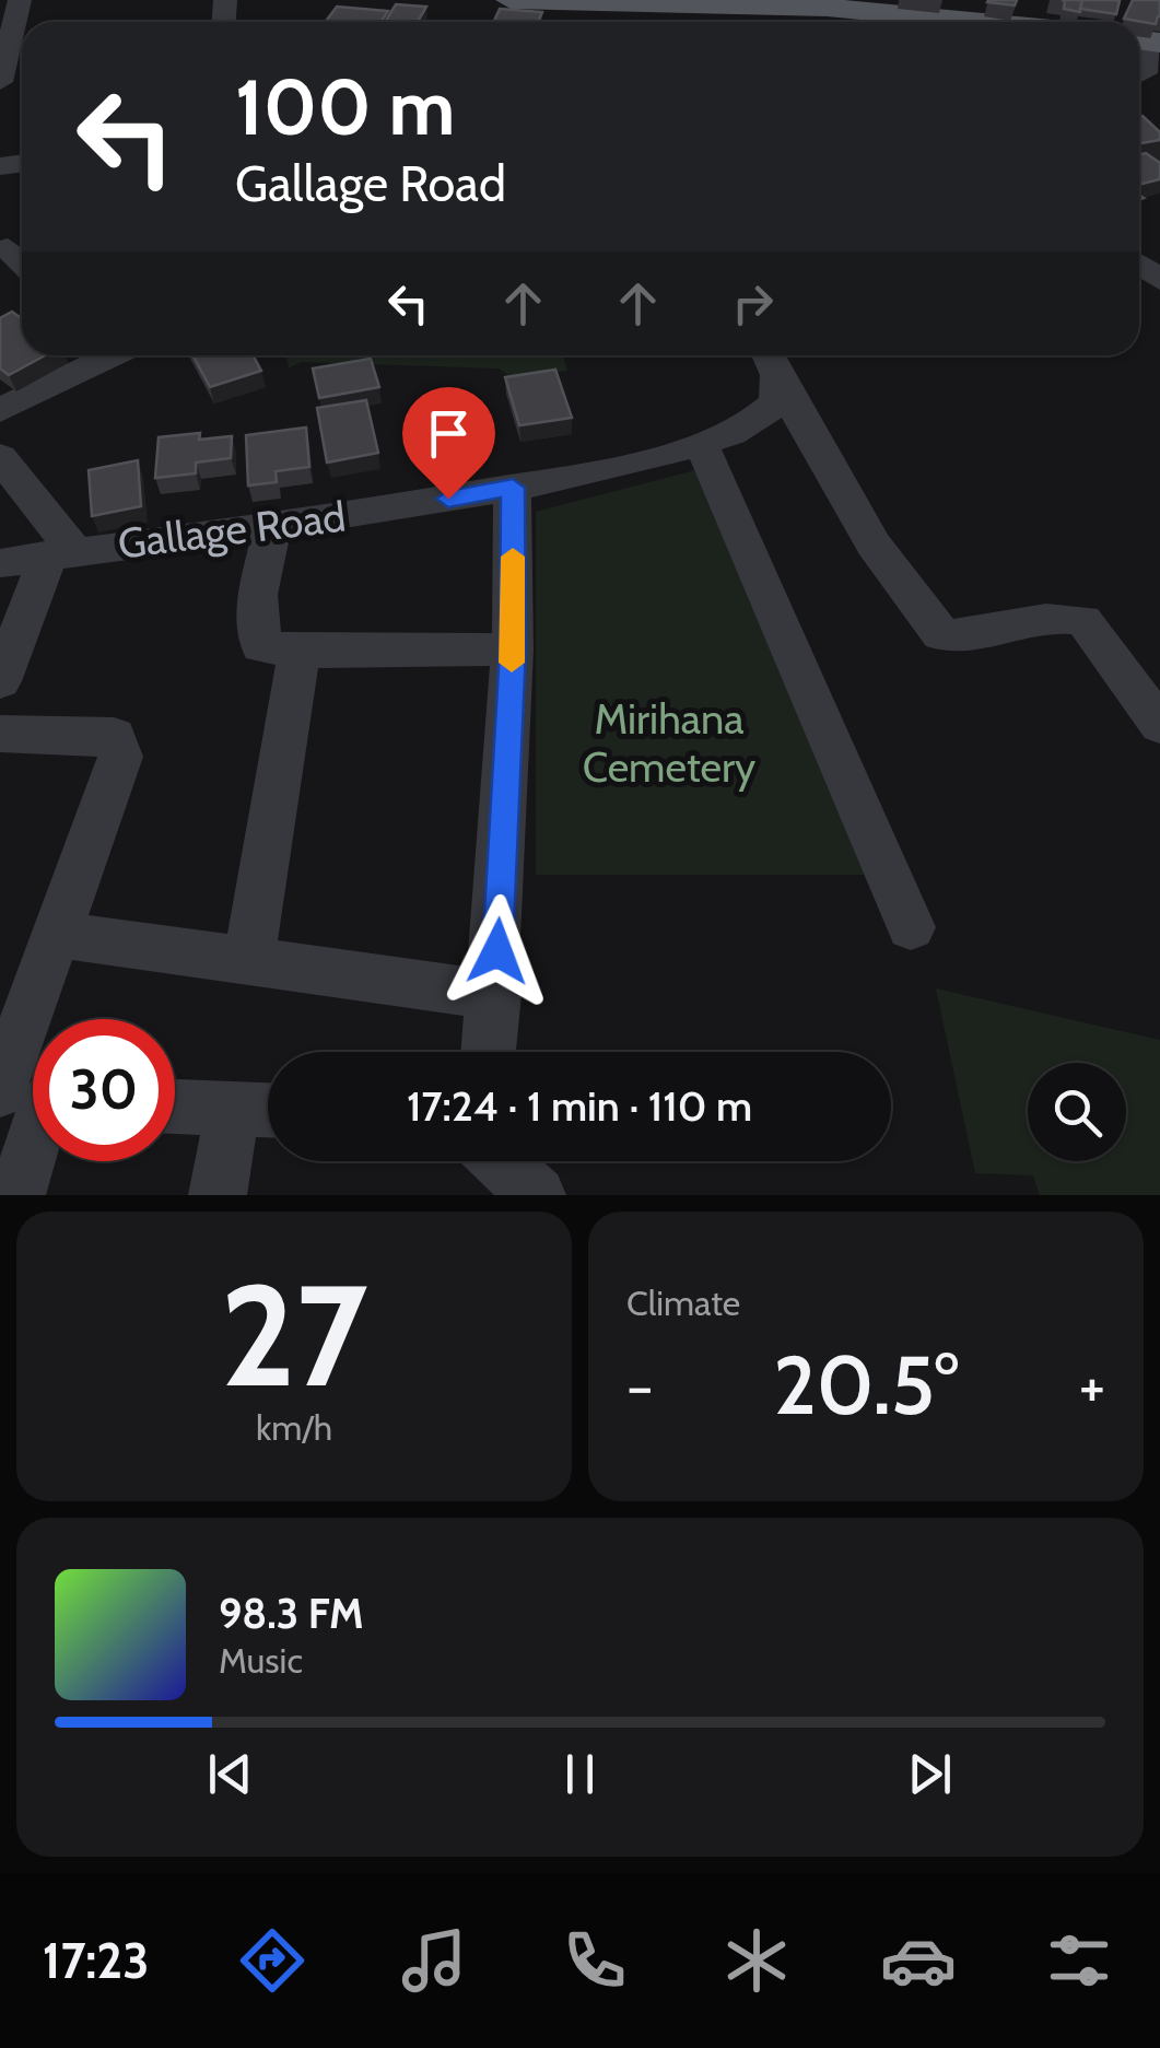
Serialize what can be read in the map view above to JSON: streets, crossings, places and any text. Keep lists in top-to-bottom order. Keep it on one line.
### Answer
{"streets":{"street":["Gallage Road"]},"parks":["Mirihana Cemetery"],"page":{"turn":["100 m","Gallage Road"],"limit":"30","trip":"17:24 · 1 min · 110 m","tile":[["27","km/h"],"Climate"],"heat":["−","20.5°","+"],"song":["98.3 FM","Music"],"tabs":"17:23"}}
